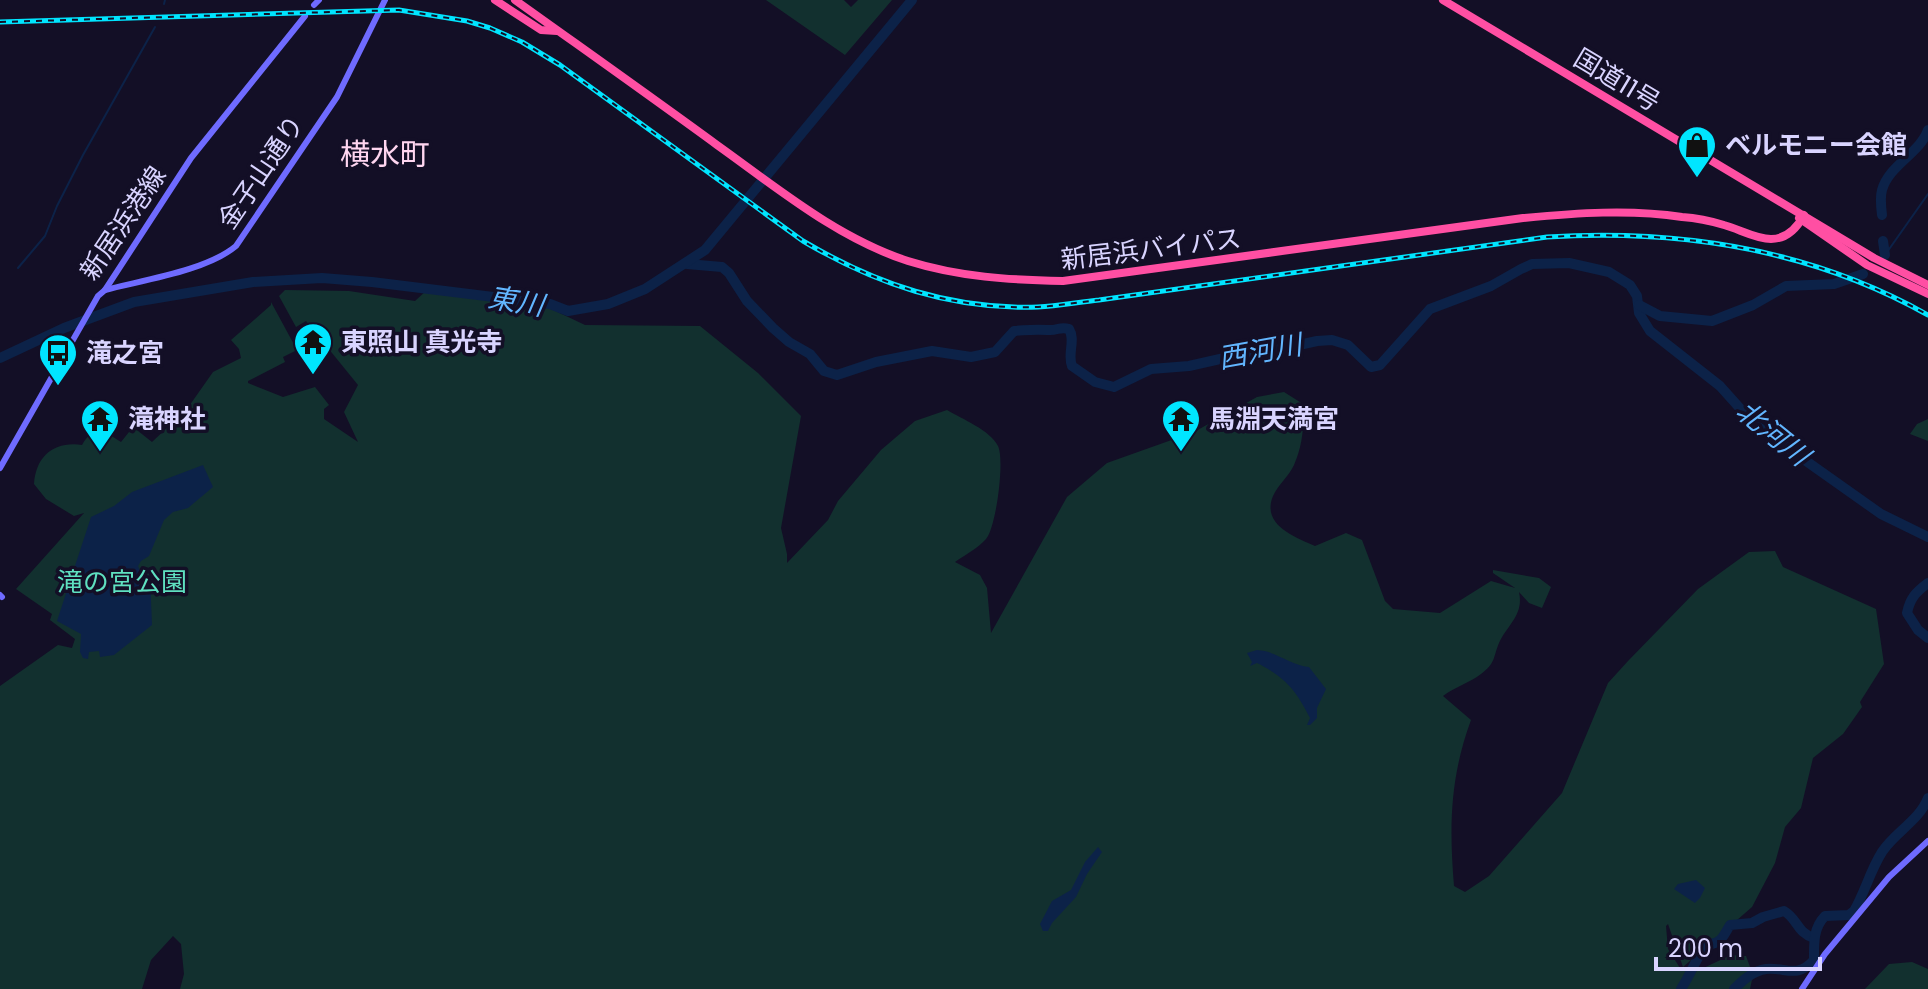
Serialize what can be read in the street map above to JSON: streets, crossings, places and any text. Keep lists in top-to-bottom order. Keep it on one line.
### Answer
{"streets":{"highway":["国道11号","新居浜バイパス"],"main road":["金子山通り","新居浜港線"]},"crossings":[["国道11号","新居浜バイパス"],["金子山通り","新居浜港線"]],"districts":["横水町"],"water":["東川","西河川","北河川"],"parks":["滝の宮公園"],"places":{"shop":["ベルモニー会館"],"temple":["東照山 真光寺","滝神社","馬淵天満宮"],"bus stop":["滝之宮"]},"scale_bar":"200 m"}
